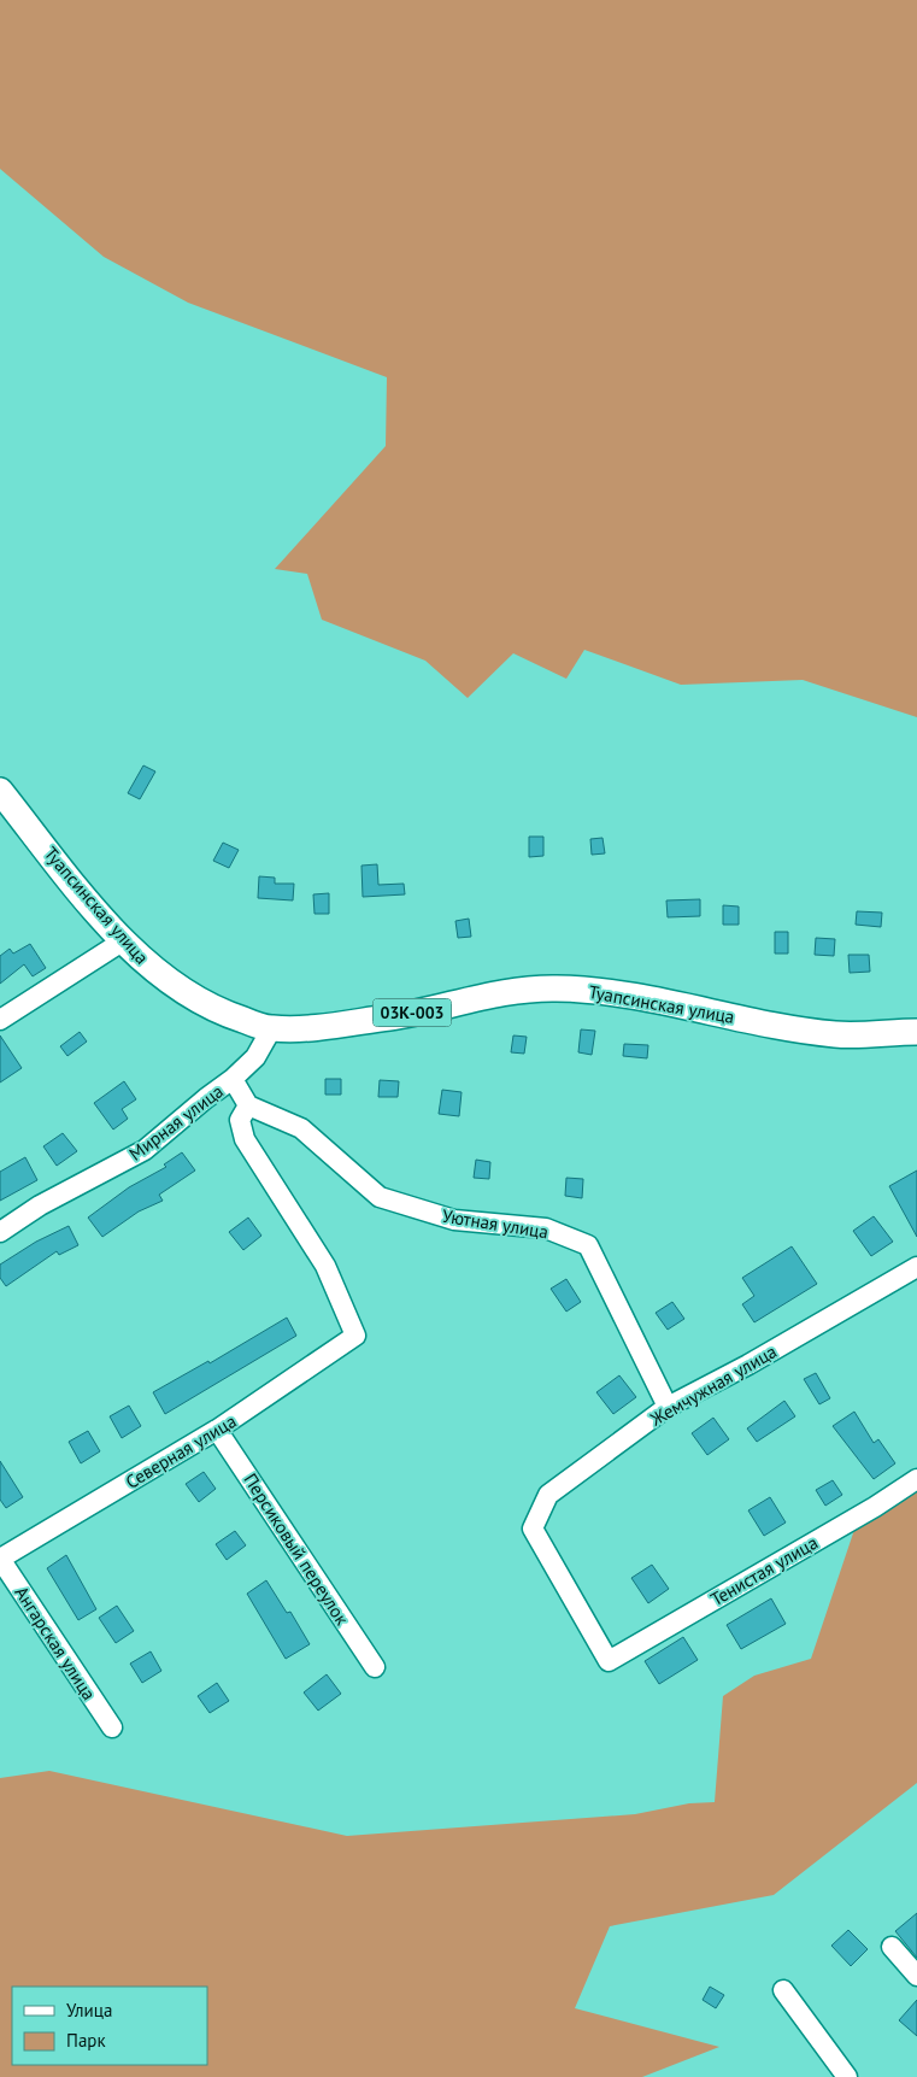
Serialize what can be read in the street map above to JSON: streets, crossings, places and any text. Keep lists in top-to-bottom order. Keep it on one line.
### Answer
{"streets":{"main road":["Туапсинская улица","03К-003"],"street":["Мирная улица","Уютная улица","Жемчужная улица","Северная улица","Персиковый переулок","Тенистая улица","Ангарская улица"]},"crossings":[["Туапсинская улица","Мирная улица"],["Уютная улица","Жемчужная улица"],["Уютная улица","Северная улица"],["Жемчужная улица","Тенистая улица"],["Северная улица","Персиковый переулок"],["Северная улица","Ангарская улица"]],"legend":["Улица","Парк"]}
